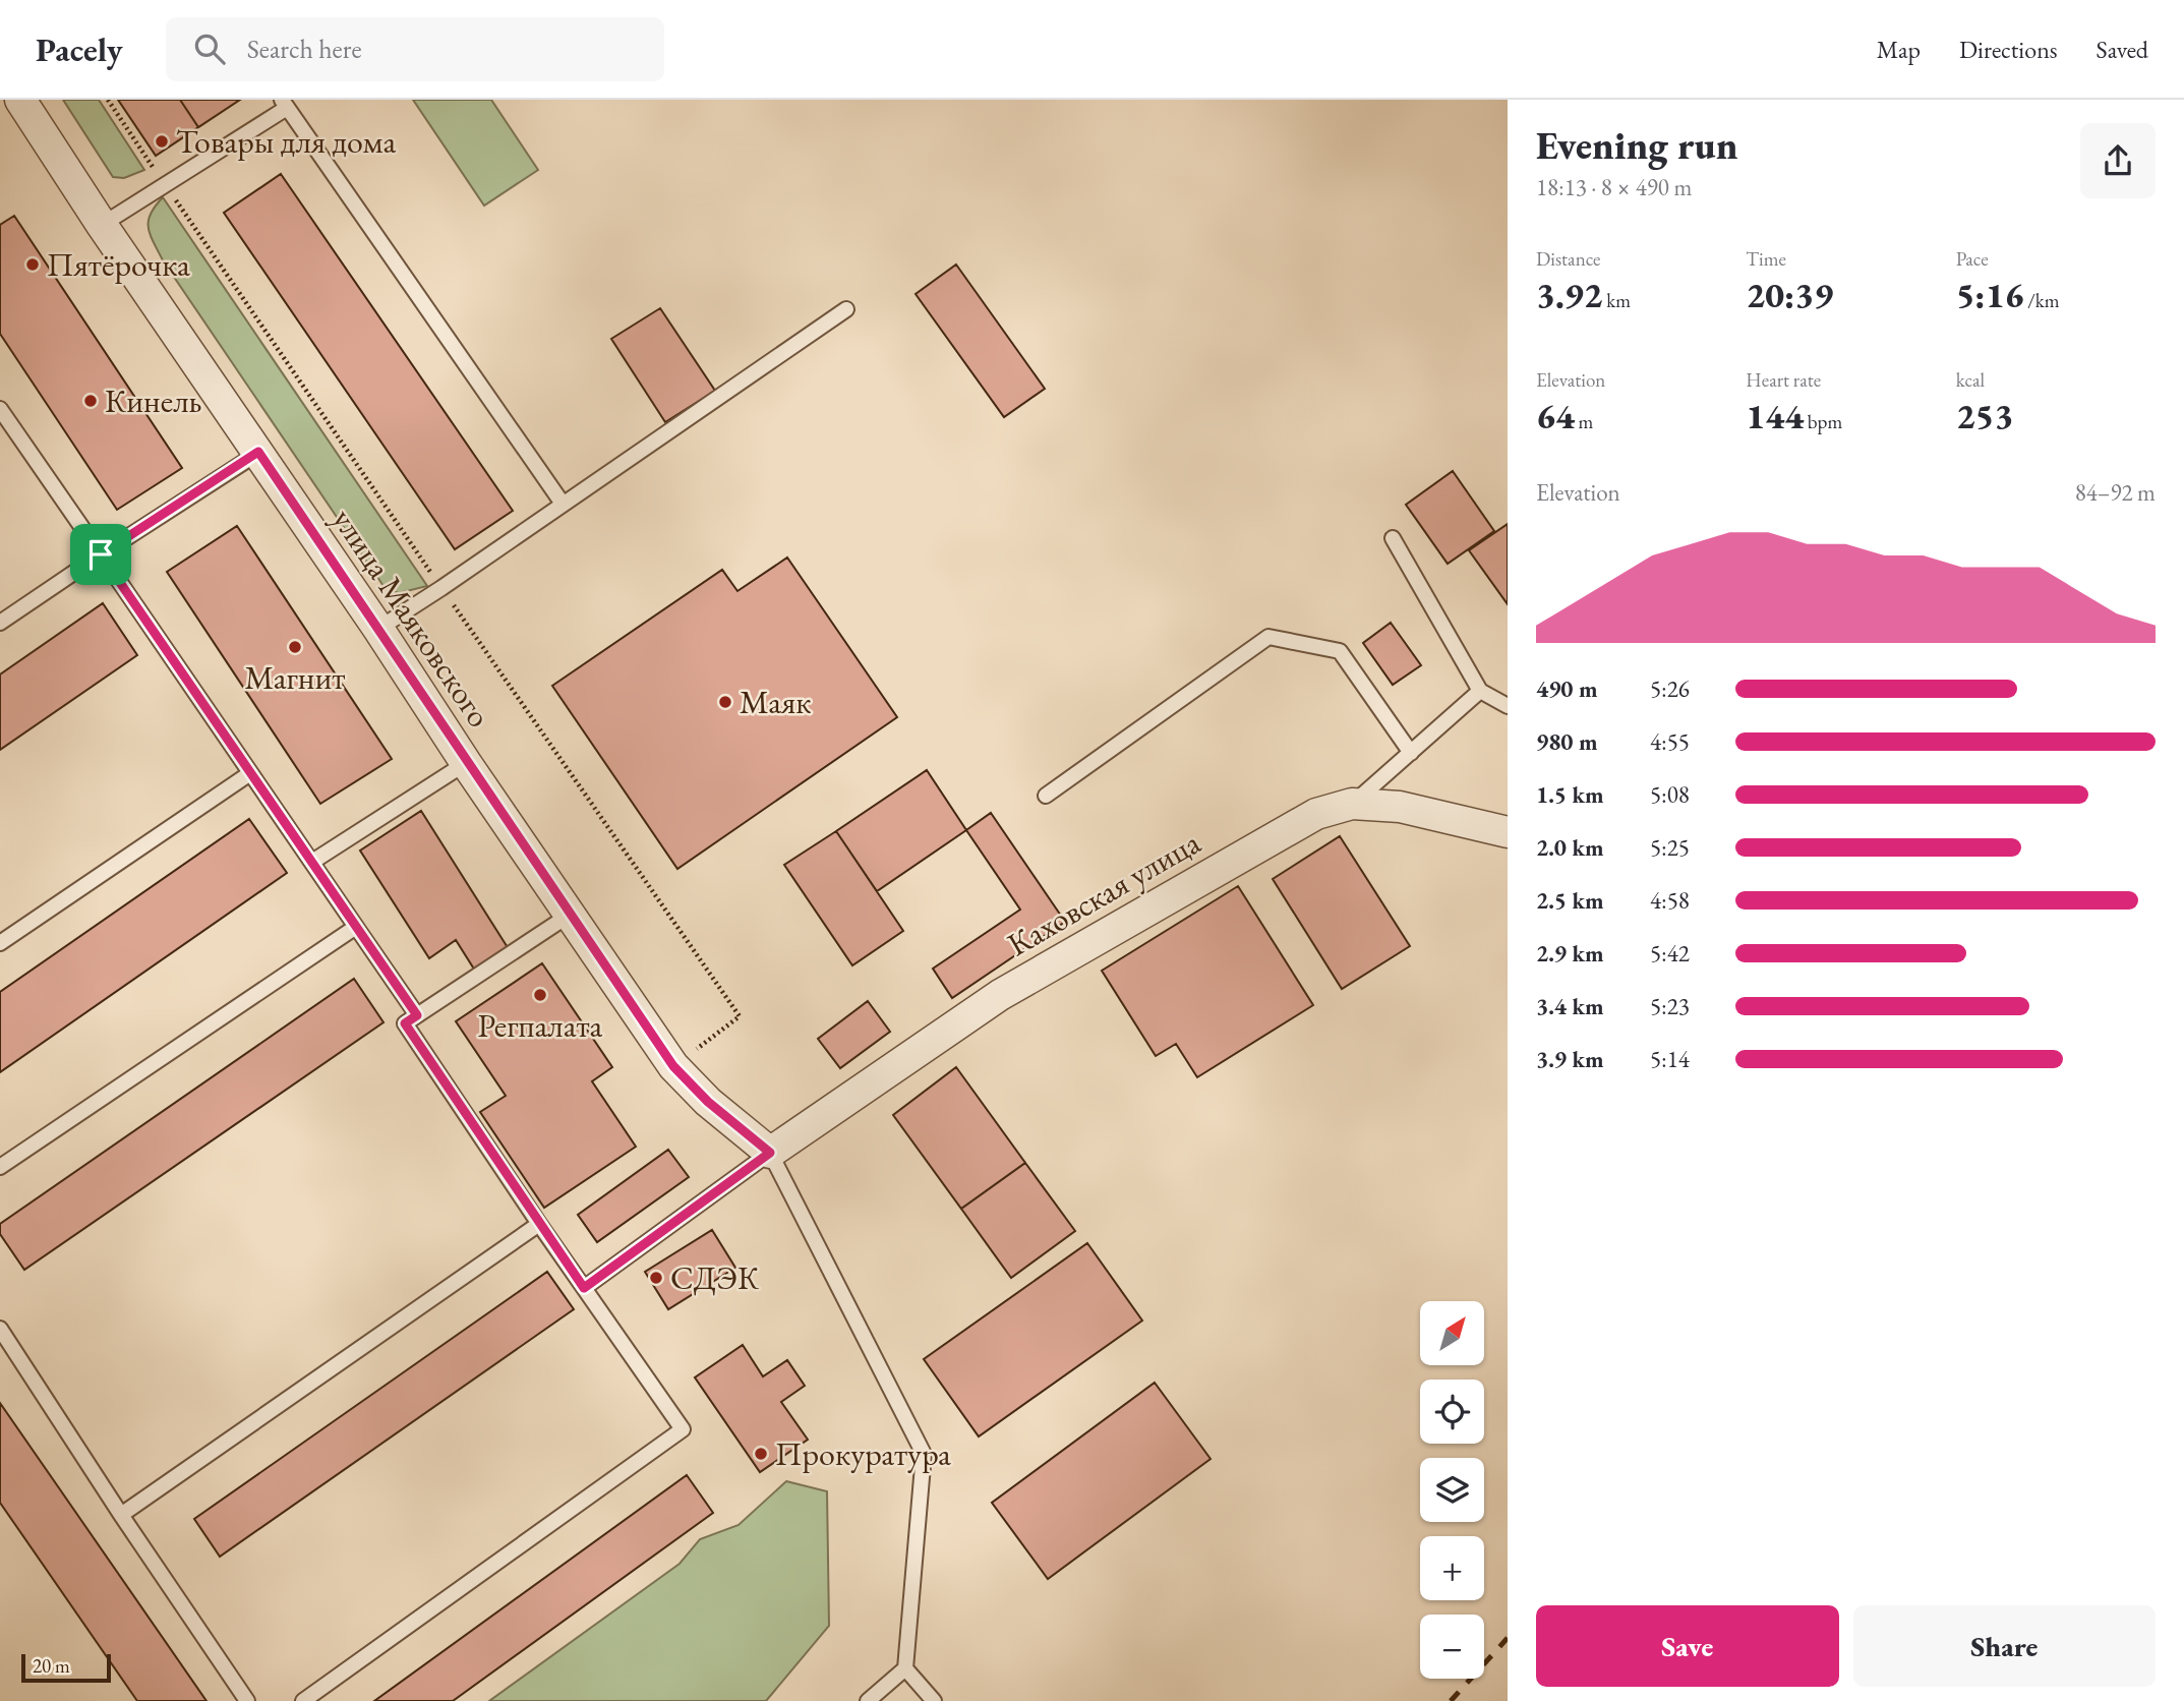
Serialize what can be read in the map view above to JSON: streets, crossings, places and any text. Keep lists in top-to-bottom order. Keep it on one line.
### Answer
{"streets":{"street":["улица Маяковского","Каховская улица"]},"crossings":[["улица Маяковского","Каховская улица"]],"places":["Товары для дома","Пятёрочка","Кинель","Магнит","Маяк","Регпалата","СДЭК","Прокуратура"],"scale_bar":"20 m","north":"top right","page":{"header":"Pacely","search":"Search here","nav":["Map","Directions","Saved"],"heading":["Evening run","18:13 · 8 × 490 m"],"stats":[["Distance","3.92 km"],["Time","20:39"],["Pace","5:16 /km"],["Elevation","64 m"],["Heart rate","144 bpm"],["kcal","253"]],"chart":["Elevation","84–92 m"],"list":[{"name":"490 m","note":"5:26"},{"name":"980 m","note":"4:55"},{"name":"1.5 km","note":"5:08"},{"name":"2.0 km","note":"5:25"},{"name":"2.5 km","note":"4:58"},{"name":"2.9 km","note":"5:42"},{"name":"3.4 km","note":"5:23"},{"name":"3.9 km","note":"5:14"}],"map_buttons":["+","−"],"buttons":["Save","Share"],"scale":"20 m"}}
